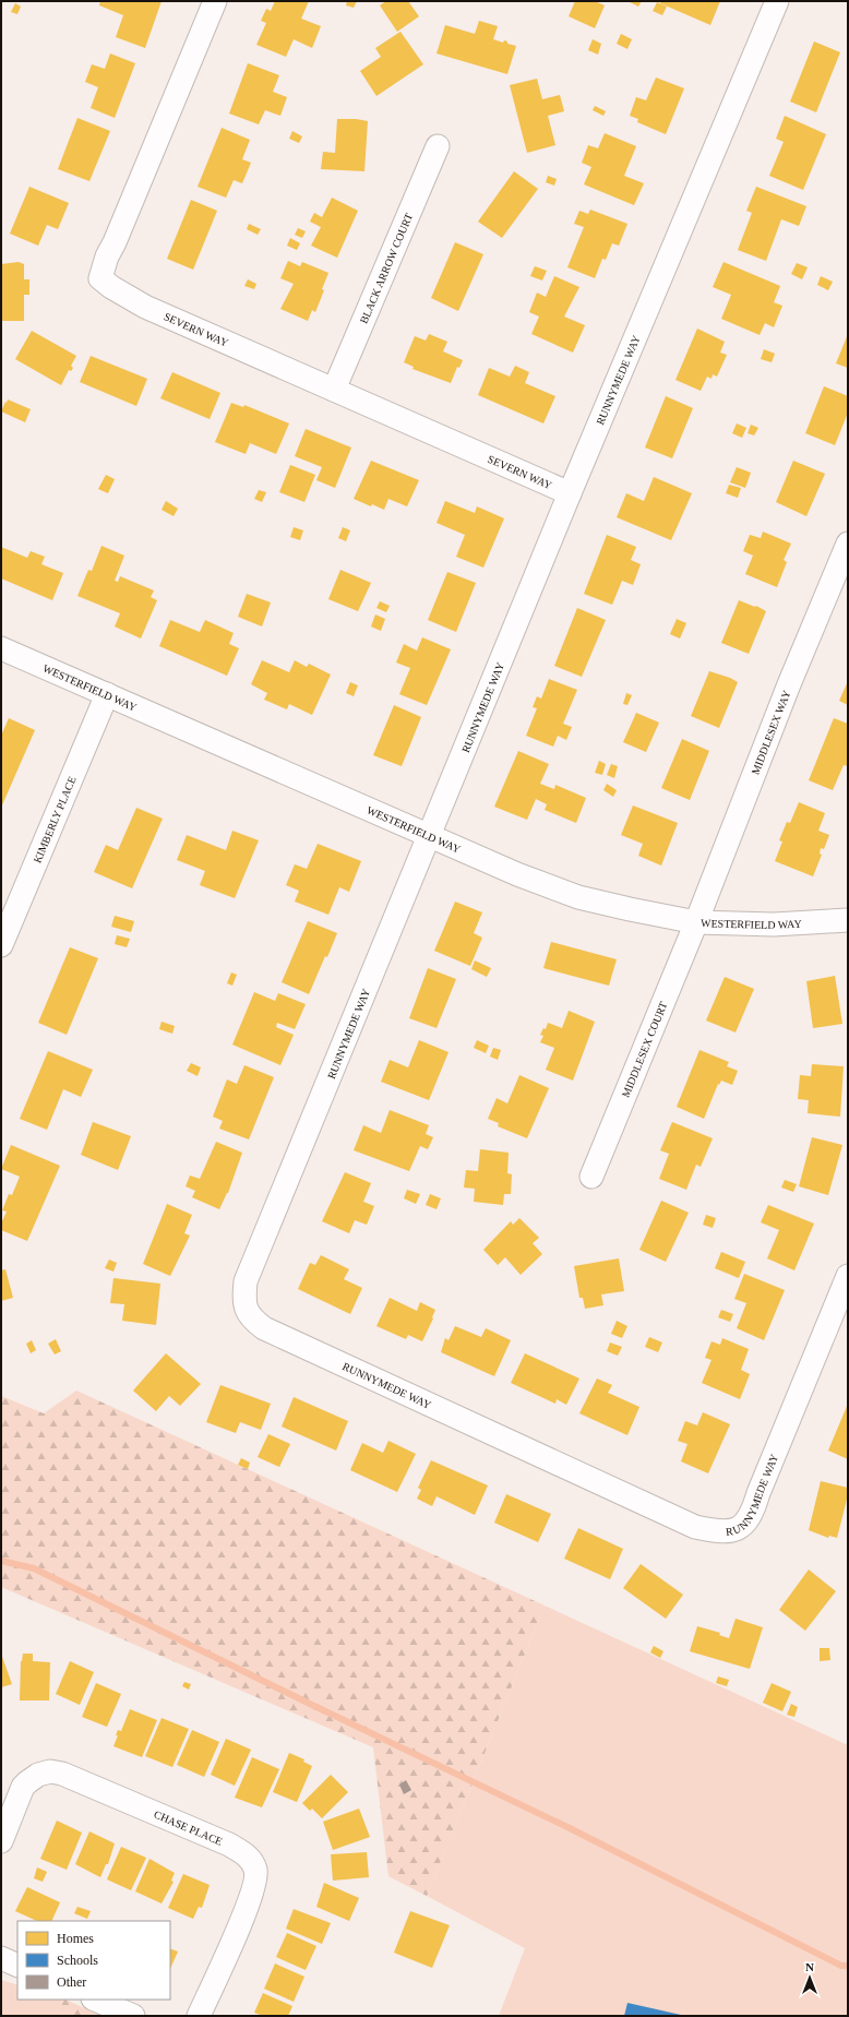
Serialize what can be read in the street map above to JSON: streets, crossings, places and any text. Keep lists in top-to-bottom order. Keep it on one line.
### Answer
{"streets":{"street":["BLACK ARROW COURT","SEVERN WAY","RUNNYMEDE WAY","WESTERFIELD WAY","MIDDLESEX WAY","KIMBERLY PLACE","MIDDLESEX COURT","CHASE PLACE"]},"crossings":[["BLACK ARROW COURT","SEVERN WAY"],["SEVERN WAY","RUNNYMEDE WAY"],["RUNNYMEDE WAY","WESTERFIELD WAY"],["WESTERFIELD WAY","MIDDLESEX WAY"],["WESTERFIELD WAY","KIMBERLY PLACE"],["WESTERFIELD WAY","MIDDLESEX COURT"],["MIDDLESEX WAY","MIDDLESEX COURT"]],"legend":["Homes","Schools","Other"],"north":"top"}
